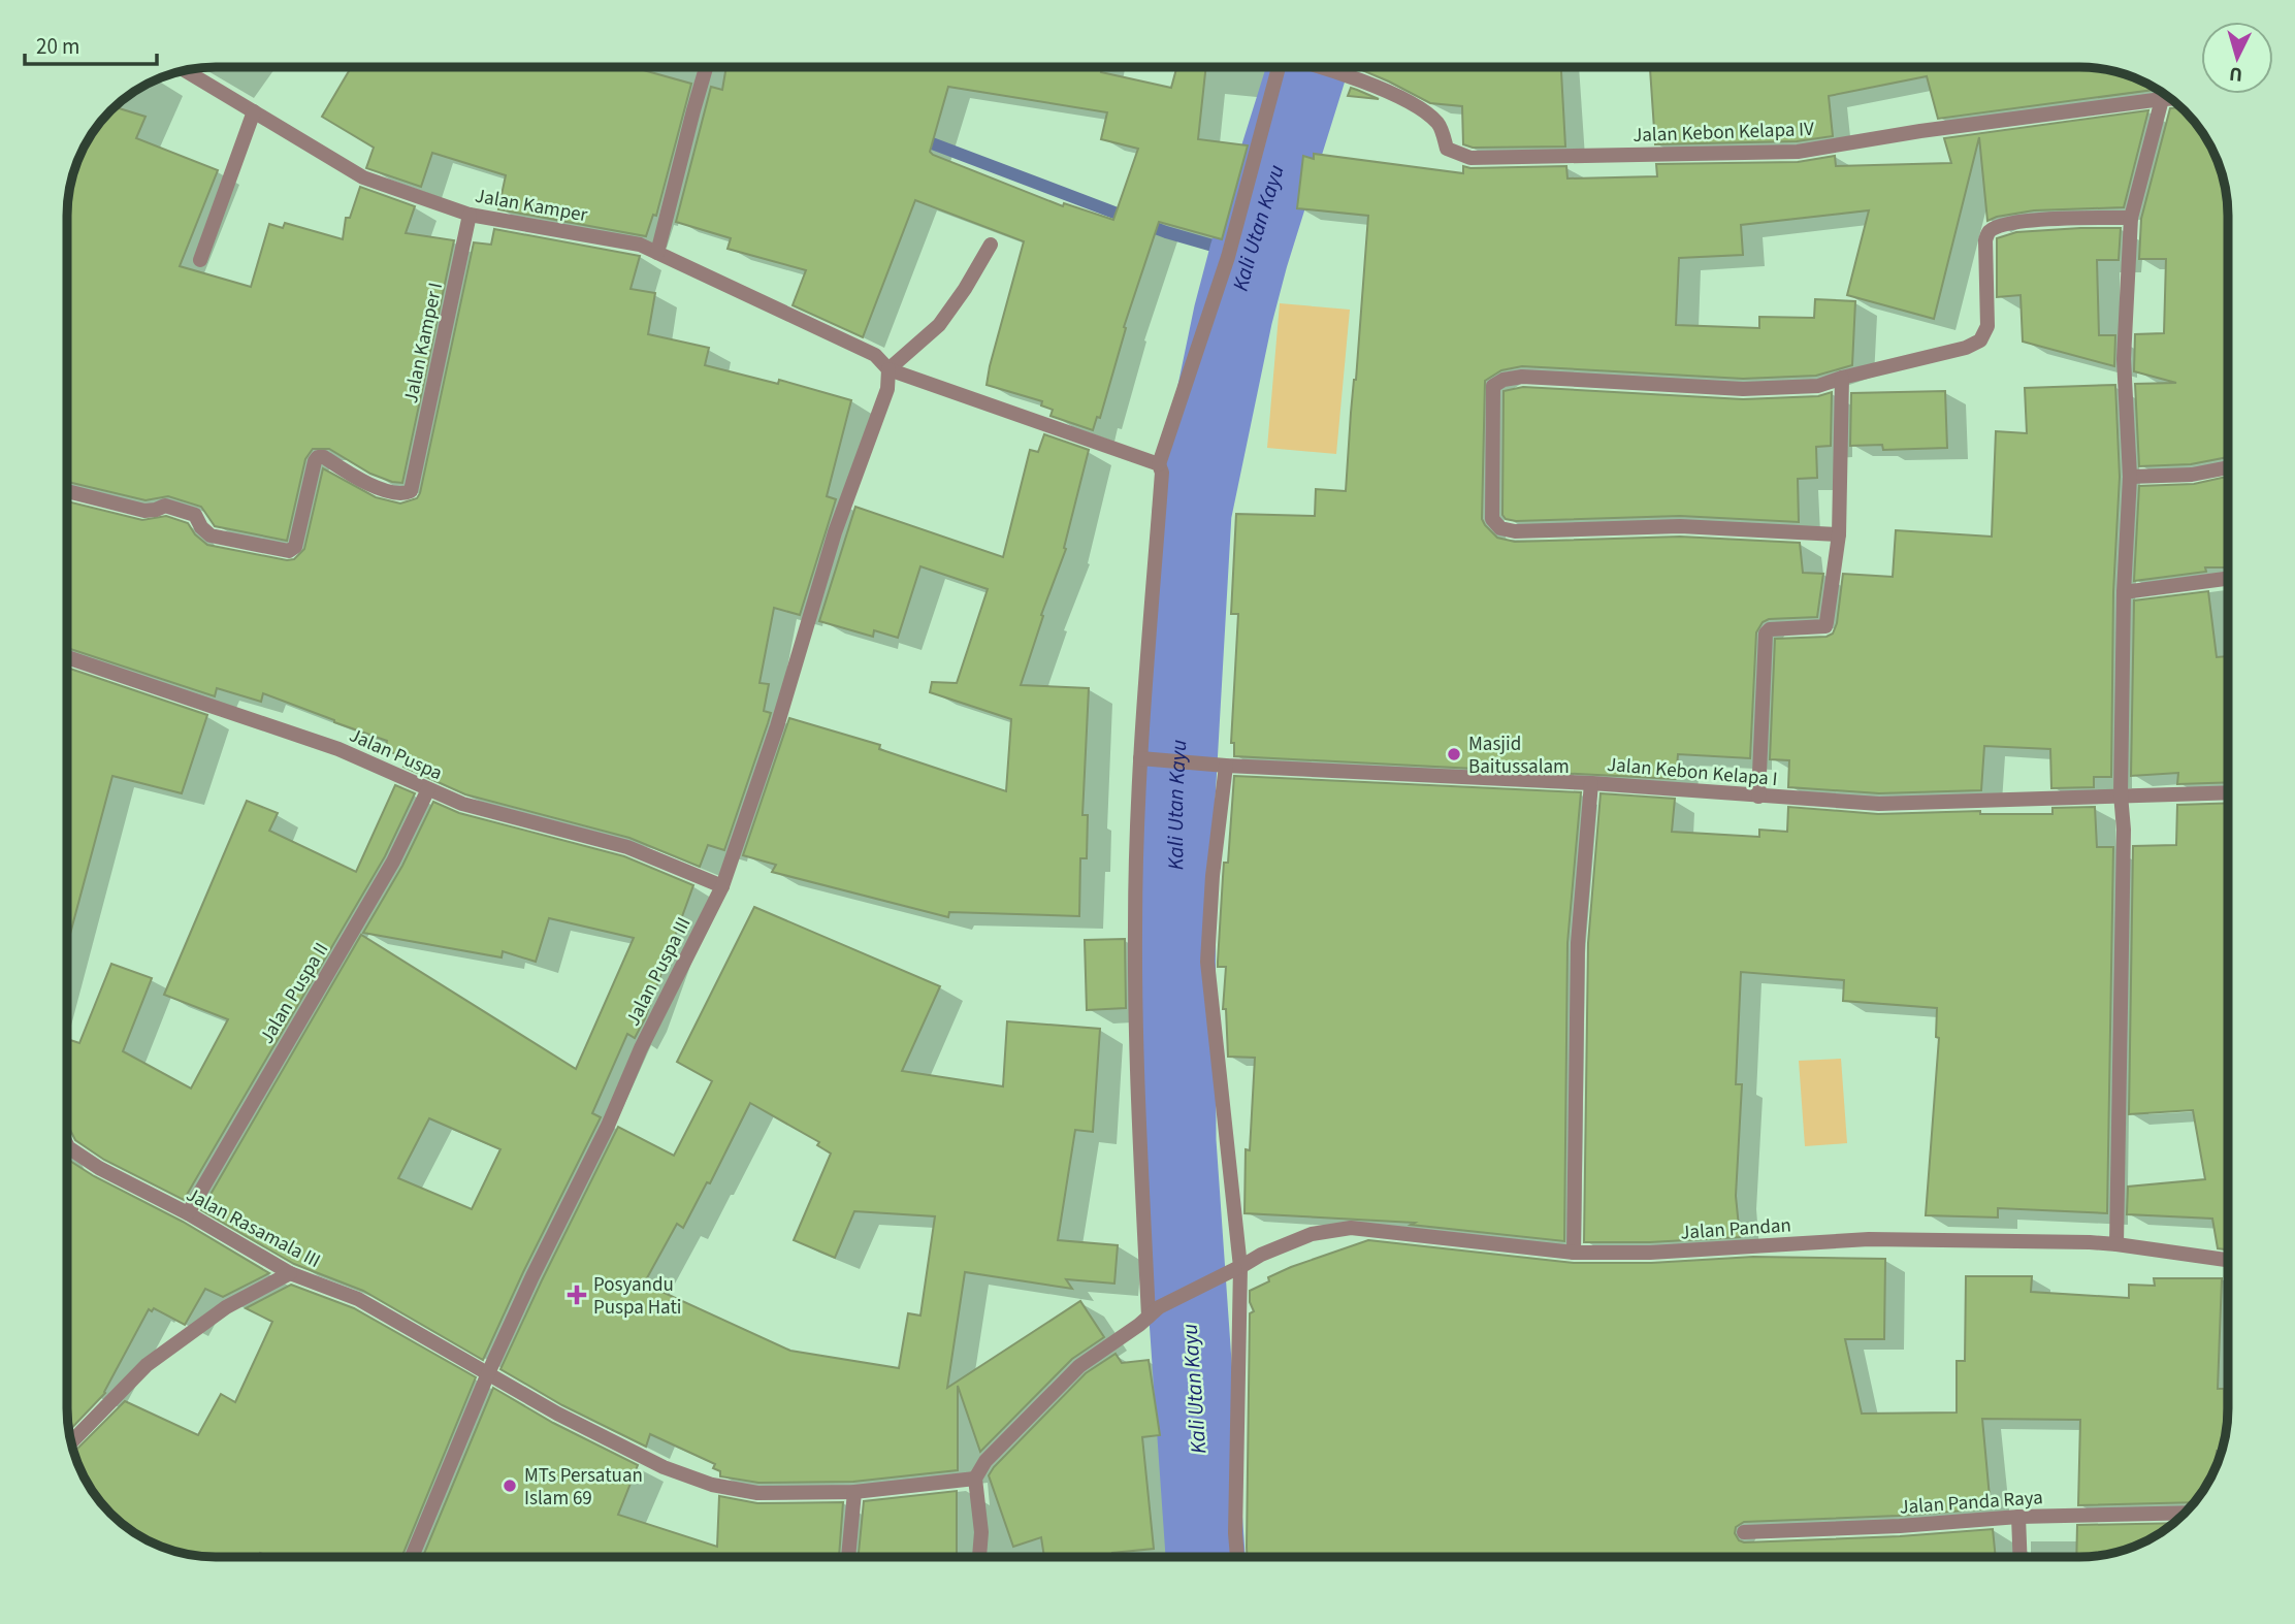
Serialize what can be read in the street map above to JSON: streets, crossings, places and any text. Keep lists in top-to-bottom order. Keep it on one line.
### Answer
{"streets":{"street":["Jalan Kebon Kelapa IV","Jalan Kamper","Jalan Kamper I","Jalan Puspa","Jalan Kebon Kelapa I","Jalan Puspa III","Jalan Puspa II","Jalan Rasamala III","Jalan Pandan","Jalan Panda Raya"]},"crossings":[["Jalan Kamper","Jalan Kamper I"],["Jalan Kamper","Jalan Puspa III"],["Jalan Puspa","Jalan Puspa III"],["Jalan Puspa","Jalan Puspa II"],["Jalan Puspa III","Jalan Rasamala III"],["Jalan Puspa II","Jalan Rasamala III"],["Jalan Rasamala III","Jalan Pandan"]],"water":["Kali Utan Kayu"],"places":{"other":["Masjid Baitussalam","MTs Persatuan Islam 69"],"health":["Posyandu Puspa Hati"]},"scale_bar":"20 m","north":"bottom"}
